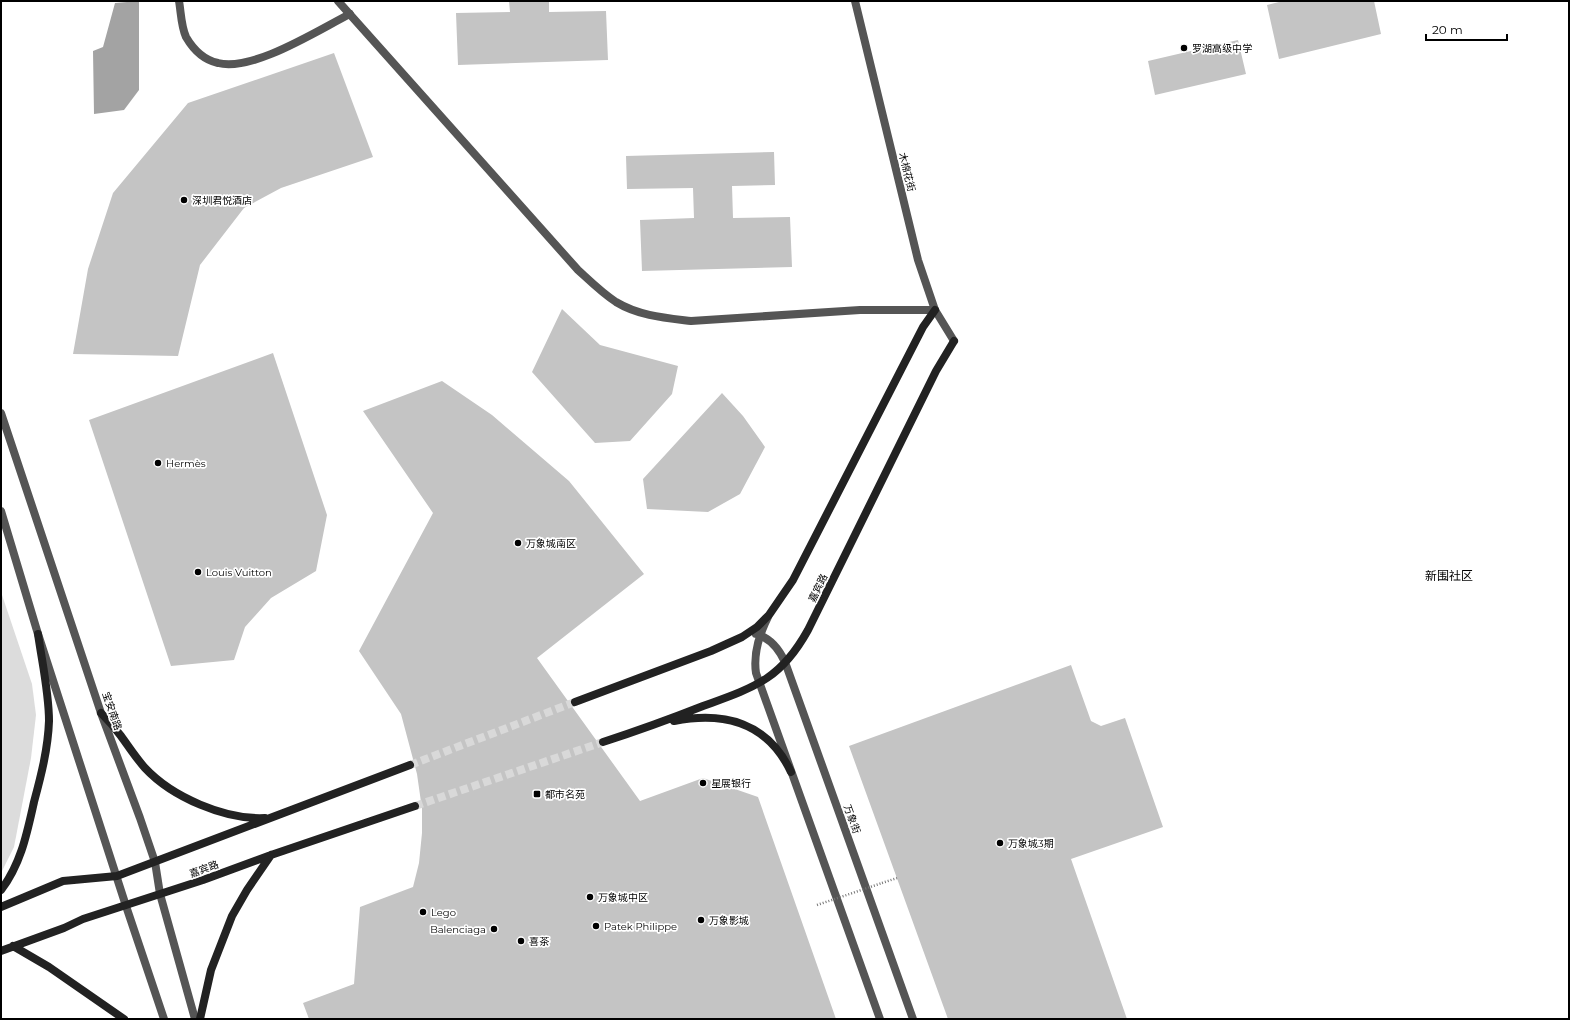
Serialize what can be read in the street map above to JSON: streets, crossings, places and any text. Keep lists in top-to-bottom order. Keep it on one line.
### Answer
{"streets":{"main road":["嘉宾路"],"street":["木棉花街","宝安南路","万象街"]},"crossings":[["木棉花街","嘉宾路"],["嘉宾路","宝安南路"],["嘉宾路","万象街"]],"districts":["新围社区"],"places":{"other":["罗湖高级中学","深圳君悦酒店","Hermès","万象城南区","Louis Vuitton","星展银行","万象城3期","万象城中区","Lego","万象影城","Patek Philippe","Balenciaga","喜茶"],"transit":["都市名苑"]},"scale_bar":"20 m"}
